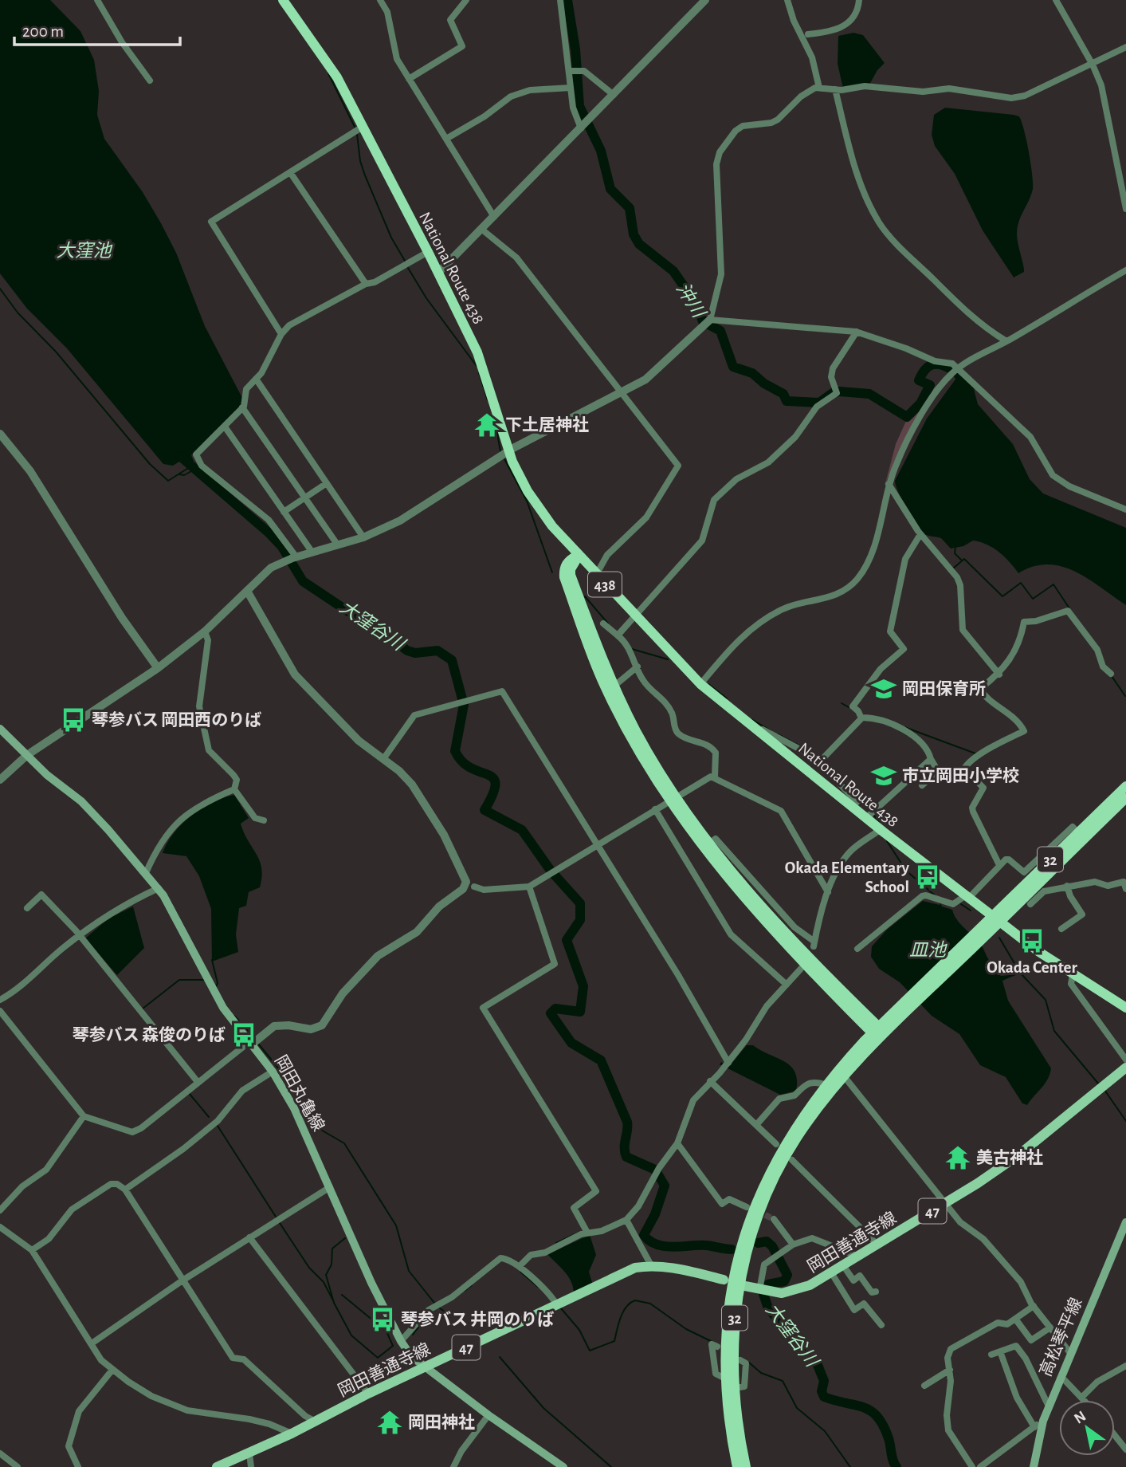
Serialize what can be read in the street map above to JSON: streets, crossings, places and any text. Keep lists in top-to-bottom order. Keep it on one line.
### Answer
{"streets":{"highway":["National Route 438","438","32"],"main road":["岡田丸亀線","47","岡田善通寺線","高松琴平線"]},"crossings":[["National Route 438","438"],["National Route 438","32"],["438","32"],["岡田丸亀線","岡田善通寺線"]],"water":["大窪池","沖川","大窪谷川","皿池"],"places":{"temple":["下土居神社","美古神社","岡田神社"],"school or university":["岡田保育所","市立岡田小学校"],"bus stop":["琴参バス 岡田西のりば","Okada Elementary School","Okada Center","琴参バス 森俊のりば","琴参バス 井岡のりば"]},"scale_bar":"200 m","north":"top left"}
